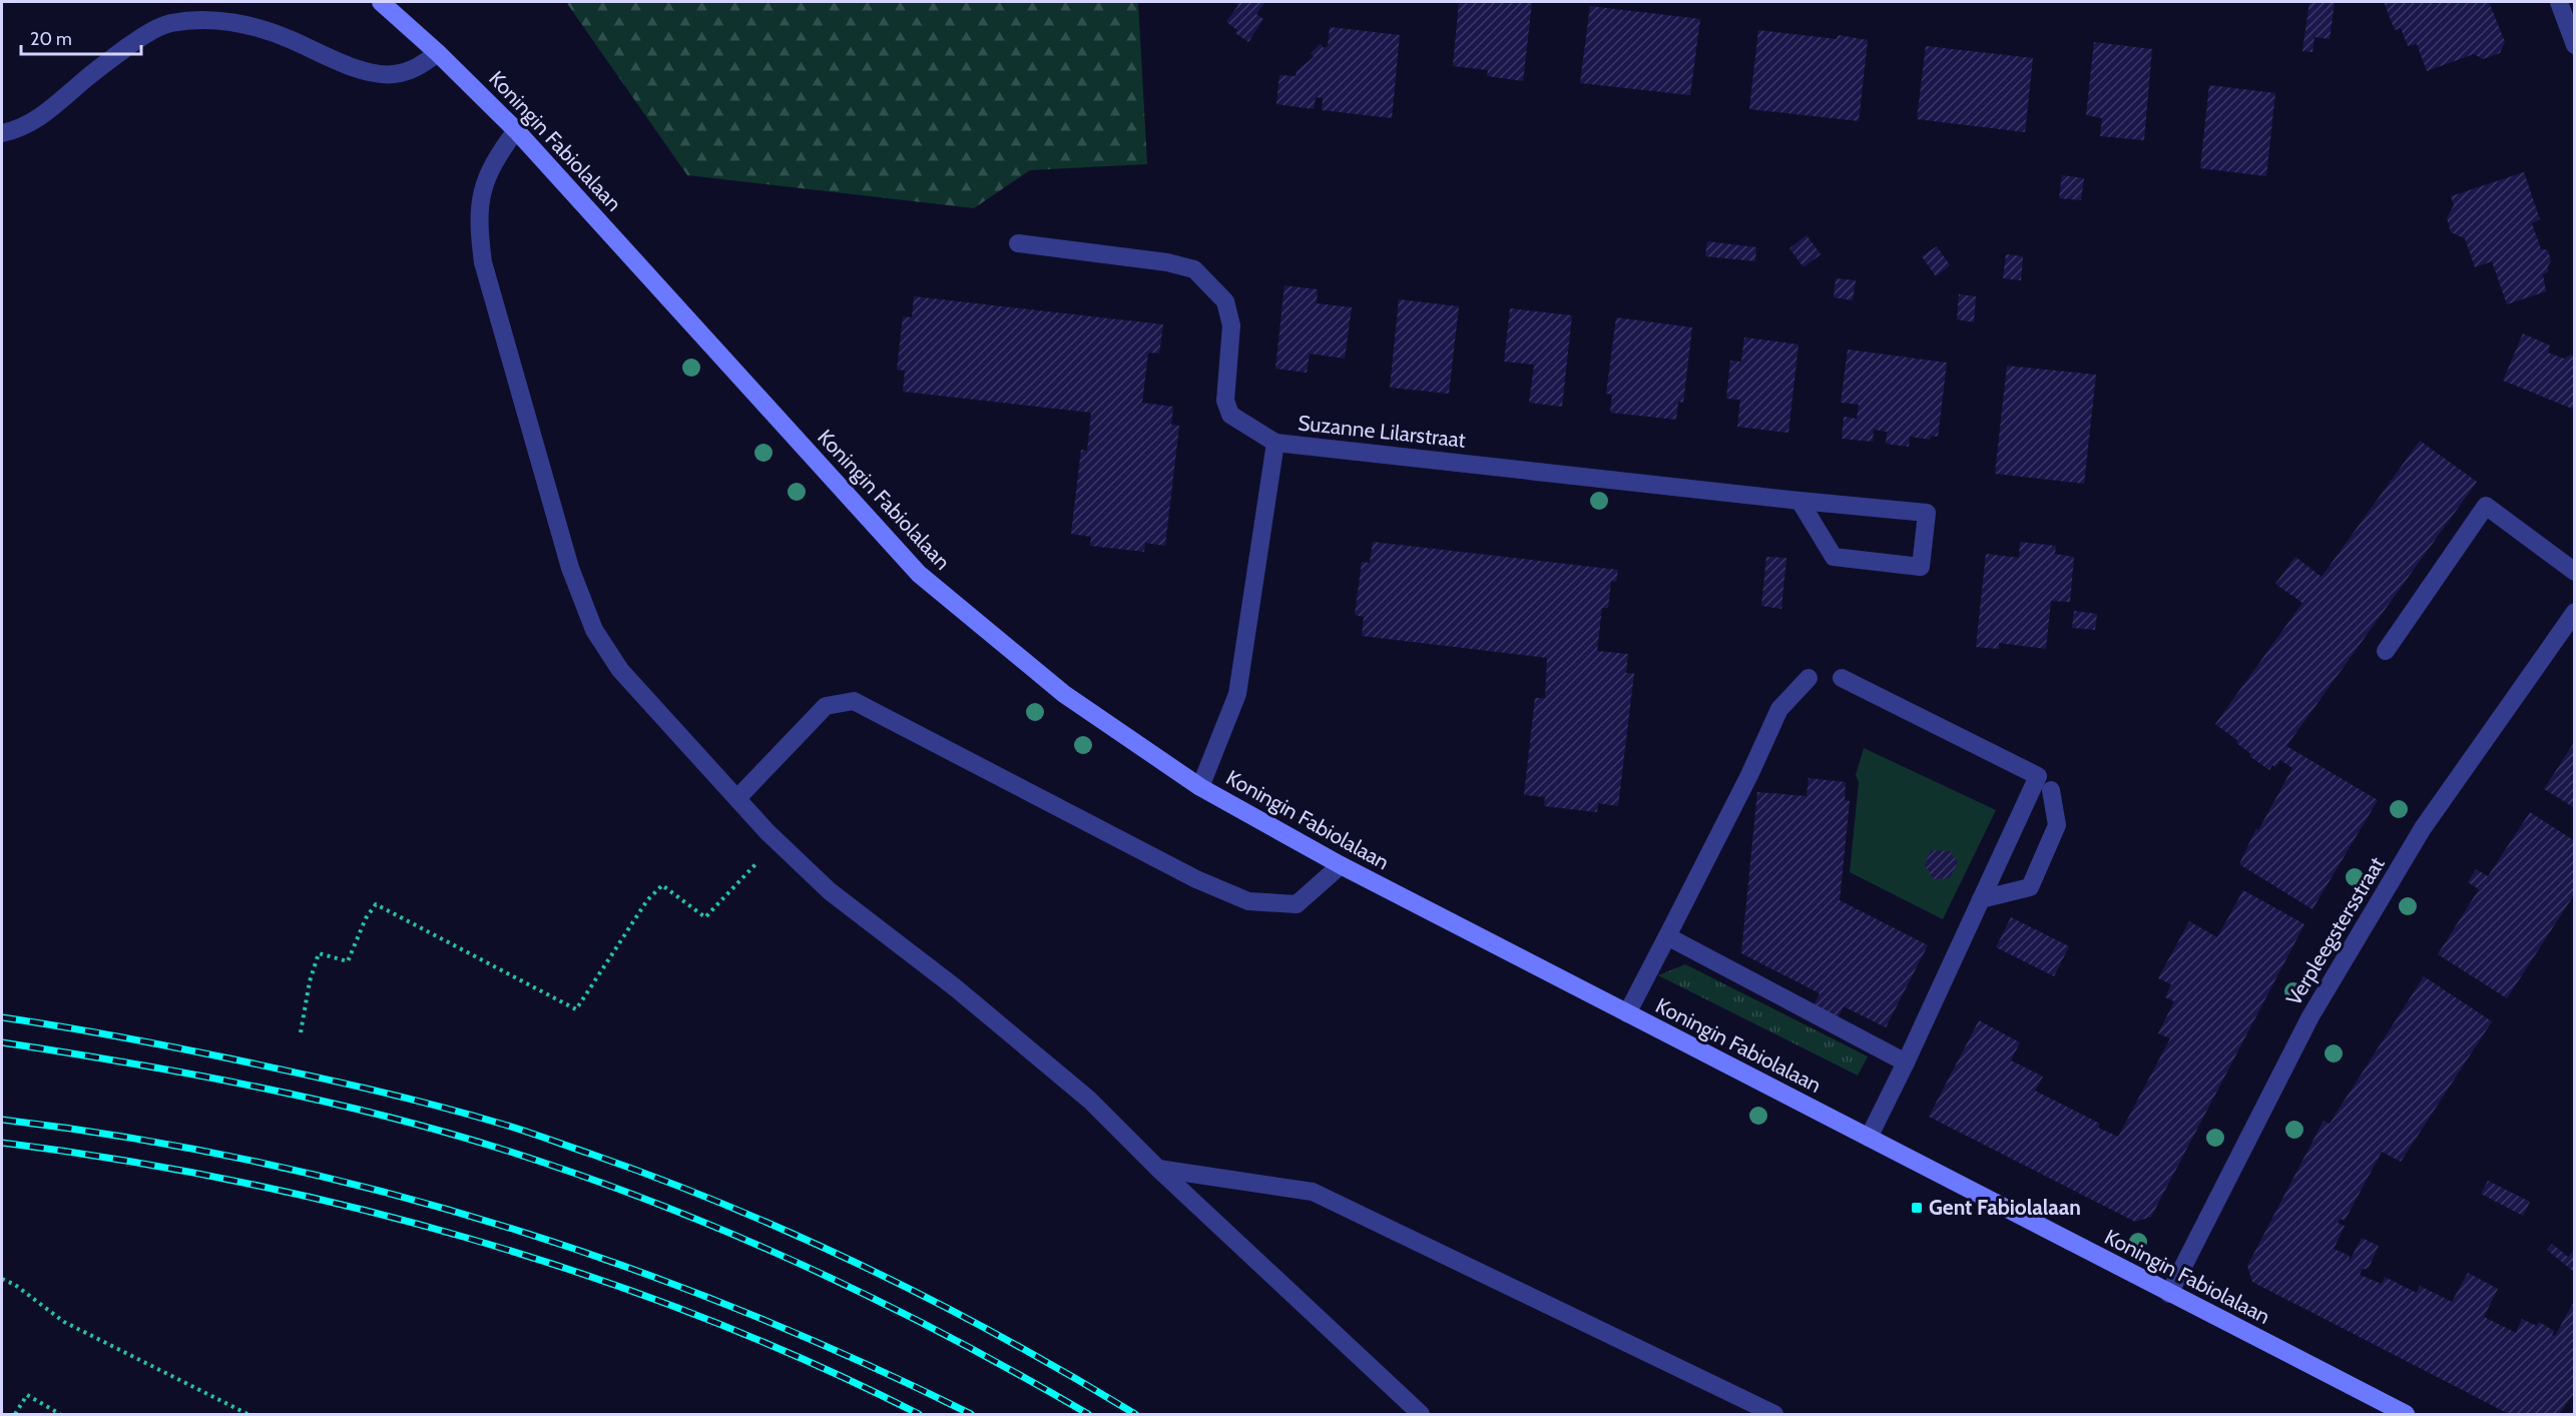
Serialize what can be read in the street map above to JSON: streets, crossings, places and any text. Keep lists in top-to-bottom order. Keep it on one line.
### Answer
{"streets":{"street":["Koningin Fabiolalaan","Suzanne Lilarstraat","Verpleegstersstraat"]},"crossings":[["Koningin Fabiolalaan","Suzanne Lilarstraat"],["Koningin Fabiolalaan","Verpleegstersstraat"]],"places":{"transit":["Gent Fabiolalaan"]},"scale_bar":"20 m"}
